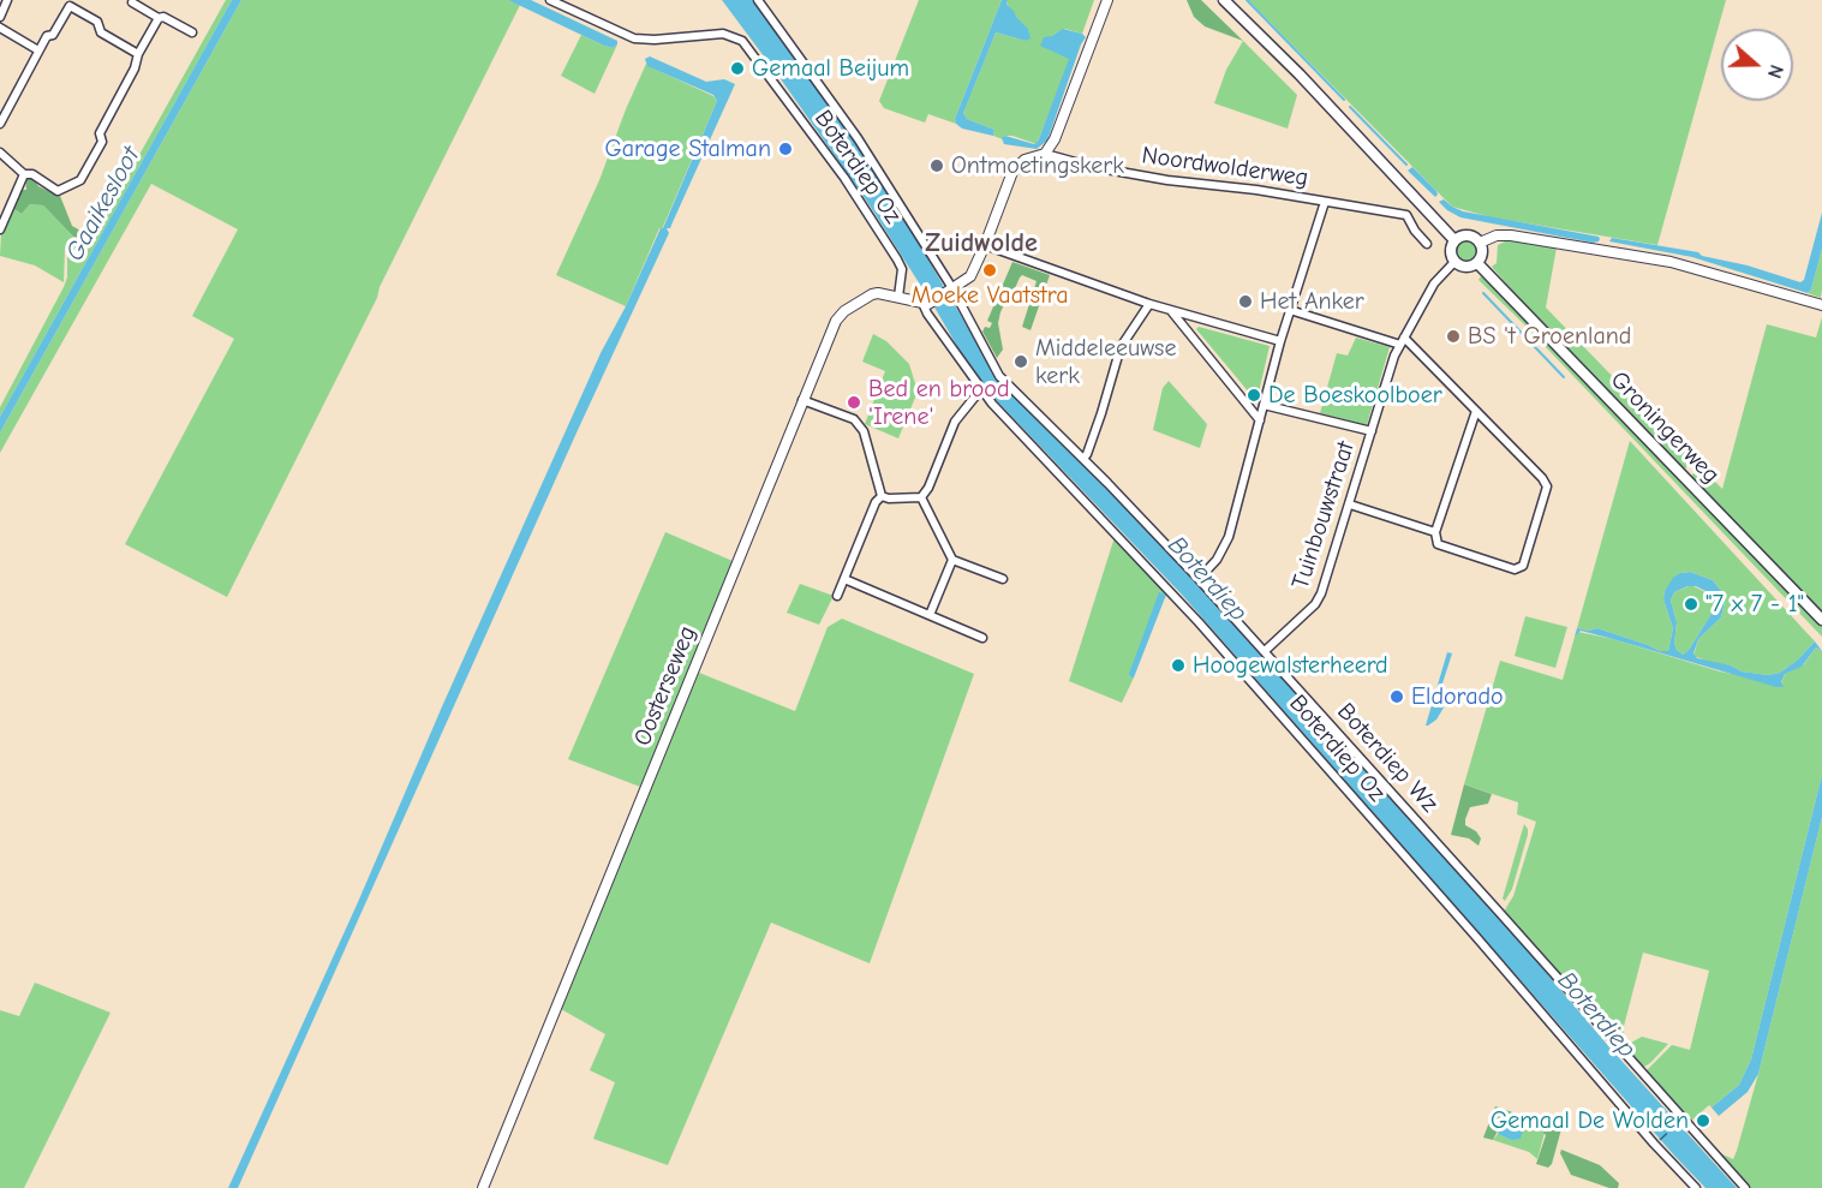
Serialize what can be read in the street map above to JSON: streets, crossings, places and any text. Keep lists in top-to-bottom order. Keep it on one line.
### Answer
{"streets":{"main road":["Groningerweg"],"street":["Boterdiep Oz","Noordwolderweg","Tuinbouwstraat","Oosterseweg","Boterdiep Wz"]},"crossings":[["Boterdiep Oz","Oosterseweg"],["Groningerweg","Tuinbouwstraat"],["Tuinbouwstraat","Boterdiep Wz"]],"districts":["Zuidwolde"],"water":["Gaaikesloot","Boterdiep"],"places":["Gemaal Beijum","Garage Stalman","Ontmoetingskerk","Moeke Vaatstra","Het Anker","BS 't Groenland","Middeleeuwse kerk","De Boeskoolboer","Bed en brood 'Irene'","\"7 x 7 - 1\"","Hoogewalsterheerd","Eldorado","Gemaal De Wolden"],"north":"right"}
